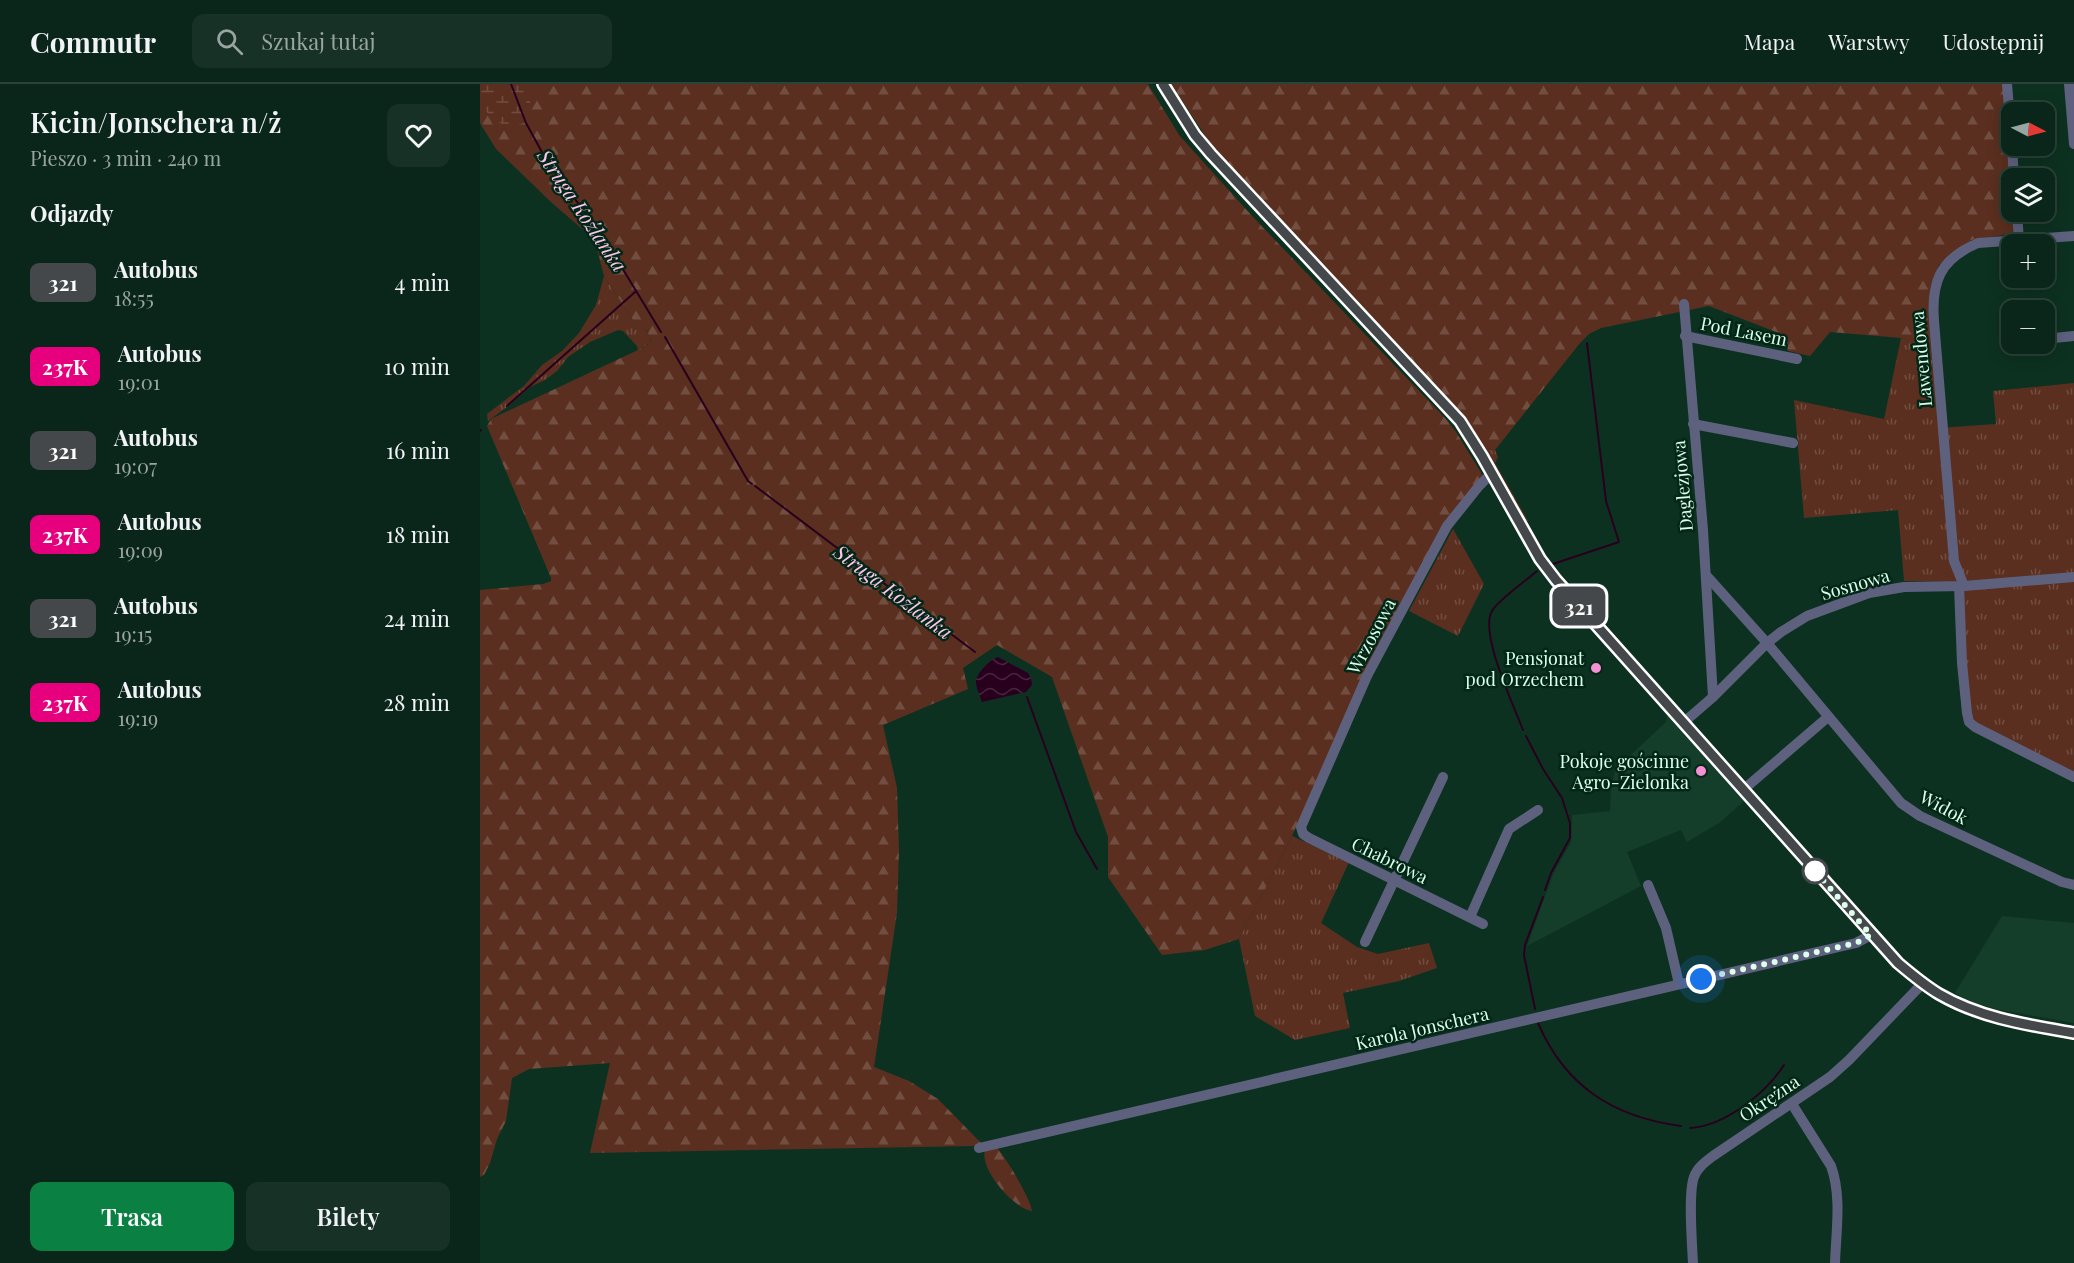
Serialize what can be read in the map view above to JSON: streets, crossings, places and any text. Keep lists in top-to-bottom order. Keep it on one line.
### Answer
{"streets":{"street":["Pod Lasem","Lawendowa","Daglezjowa","Sosnowa","Wrzosowa","Widok","Chabrowa","Karola Jonschera","Okrężna"]},"crossings":[["Pod Lasem","Daglezjowa"],["Lawendowa","Sosnowa"],["Daglezjowa","Sosnowa"],["Sosnowa","Widok"],["Wrzosowa","Chabrowa"]],"water":["Struga Koźlanka"],"places":["Pensjonat pod Orzechem","Pokoje gościnne Agro-Zielonka"],"lines":["bus line 321"],"north":"right","page":{"header":"Commutr","search":"Szukaj tutaj","nav":["Mapa","Warstwy","Udostępnij"],"heading":[["Kicin/Jonschera n/ż","Pieszo · 3 min · 240 m"],"Odjazdy"],"on_map":"321","map_buttons":["+","−"],"list":[{"mark":"321","name":"Autobus","note":"18:55","value":"4 min"},{"mark":"237K","name":"Autobus","note":"19:01","value":"10 min"},{"mark":"321","name":"Autobus","note":"19:07","value":"16 min"},{"mark":"237K","name":"Autobus","note":"19:09","value":"18 min"},{"mark":"321","name":"Autobus","note":"19:15","value":"24 min"},{"mark":"237K","name":"Autobus","note":"19:19","value":"28 min"}],"buttons":["Trasa","Bilety"]}}
